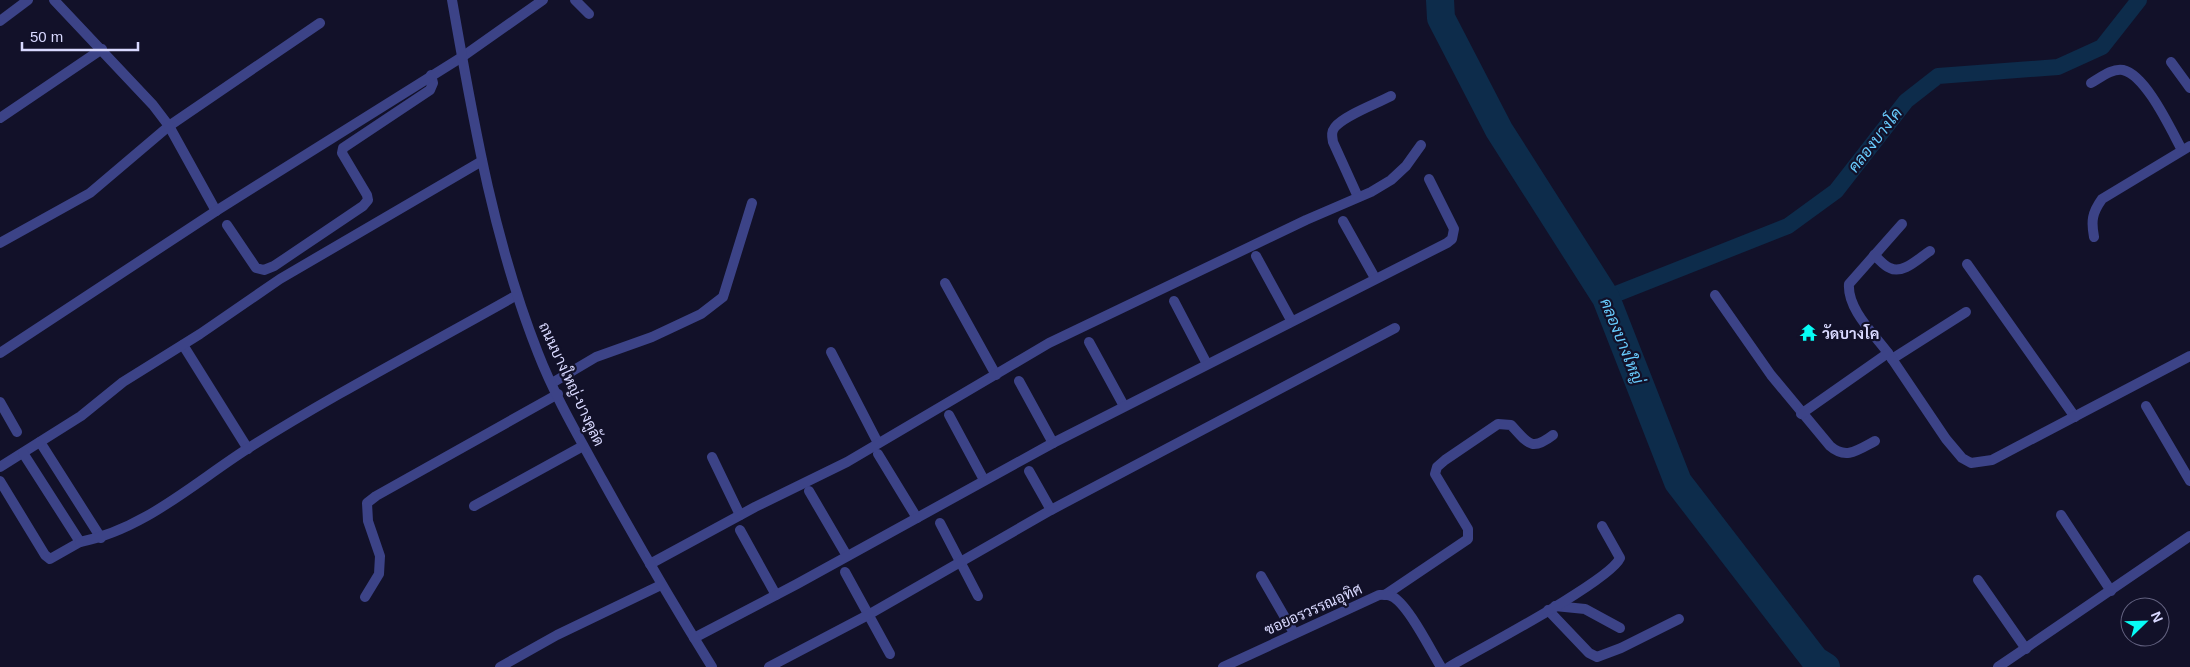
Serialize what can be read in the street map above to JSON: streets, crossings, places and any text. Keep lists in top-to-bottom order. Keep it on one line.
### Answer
{"streets":{"street":["ถนนบางใหญ่-บางคูลัด","ซอยอรวรรณอุทิศ"]},"water":["คลองบางโค","คลองบางใหญ่"],"places":{"temple":["วัดบางโค"]},"scale_bar":"50 m","north":"top right"}
